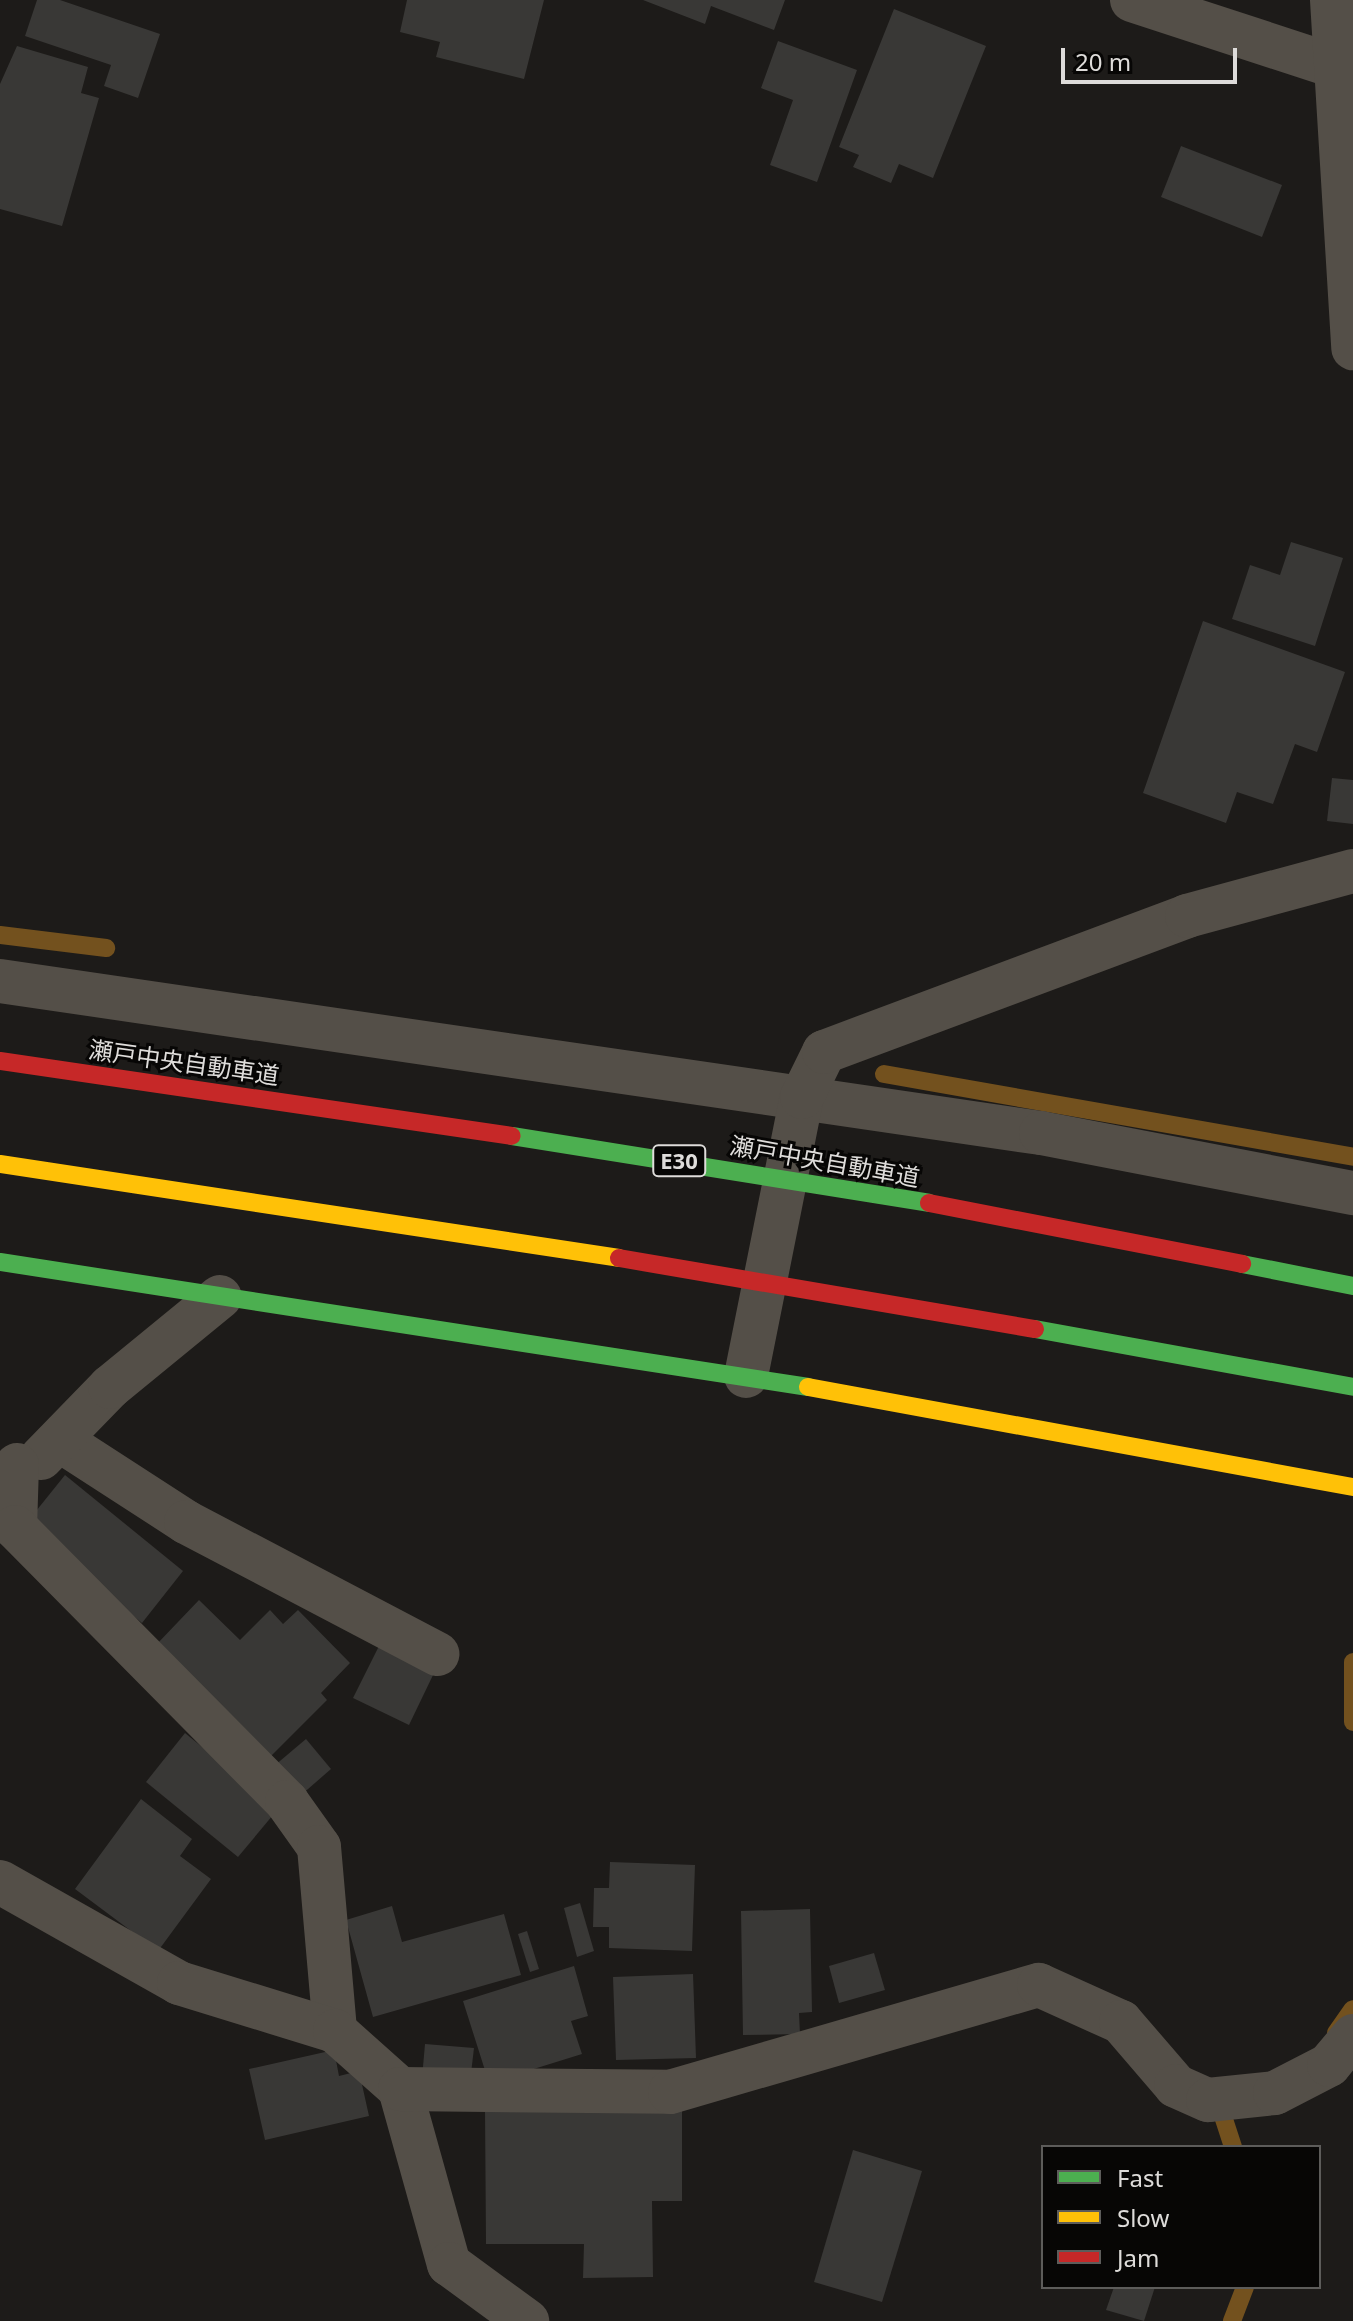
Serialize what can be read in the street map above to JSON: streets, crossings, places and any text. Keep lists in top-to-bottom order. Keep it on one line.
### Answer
{"streets":{"main road":["瀬戸中央自動車道","E30"]},"legend":["Fast","Slow","Jam"],"scale_bar":"20 m"}
